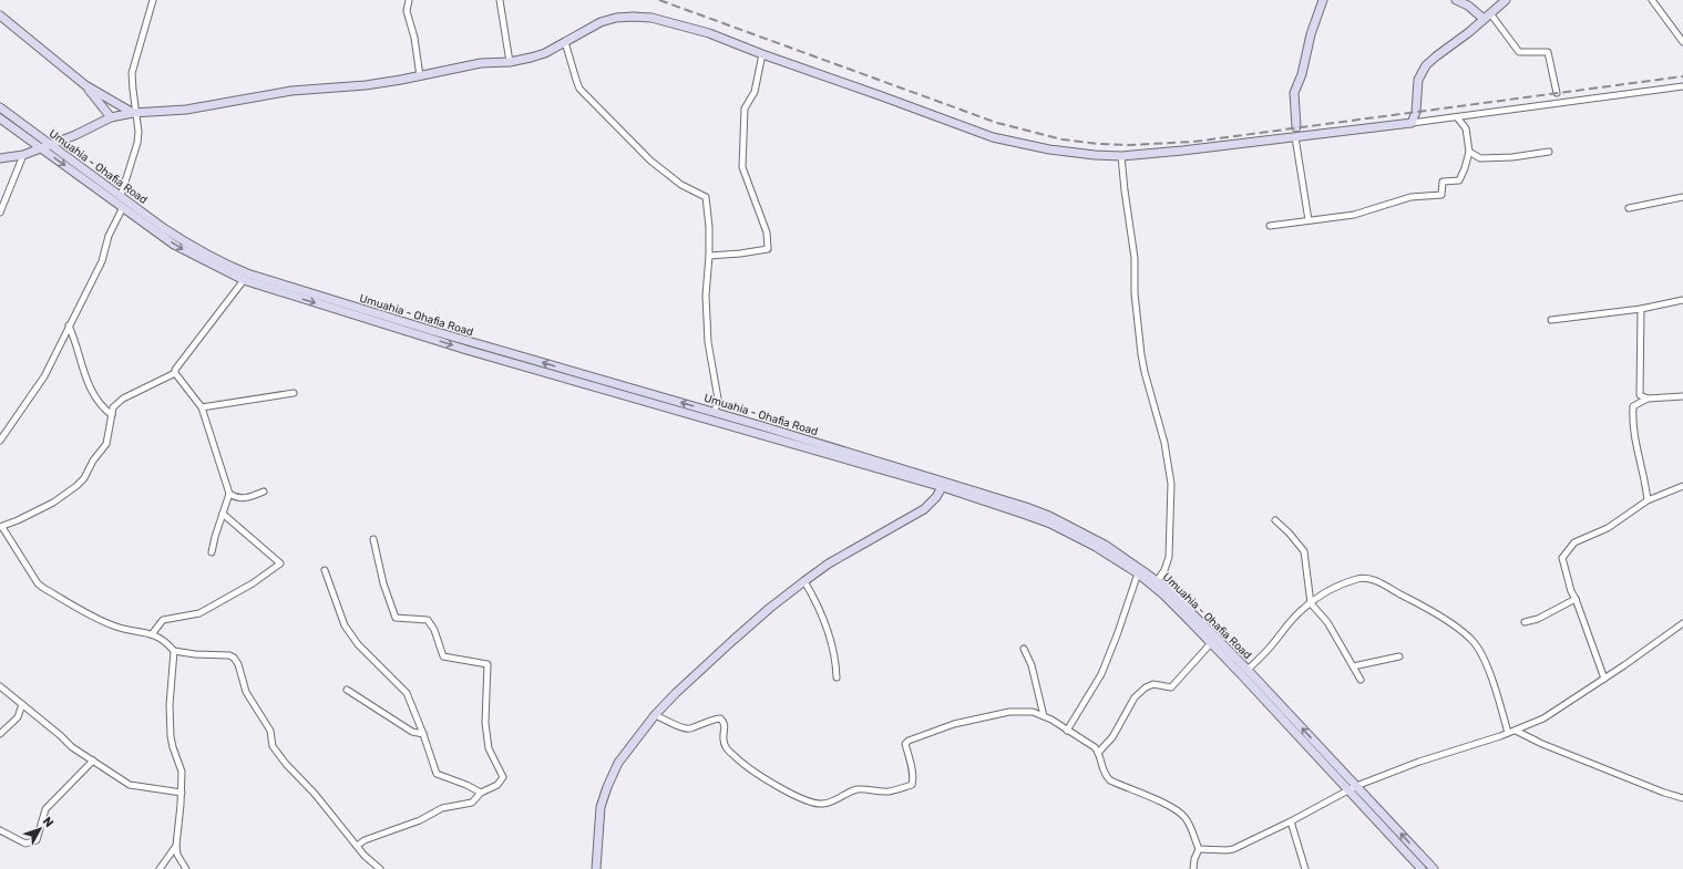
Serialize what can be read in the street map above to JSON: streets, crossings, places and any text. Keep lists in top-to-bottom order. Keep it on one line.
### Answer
{"streets":{"main road":["Umuahia - Ohafia Road"]},"north":"top right"}
